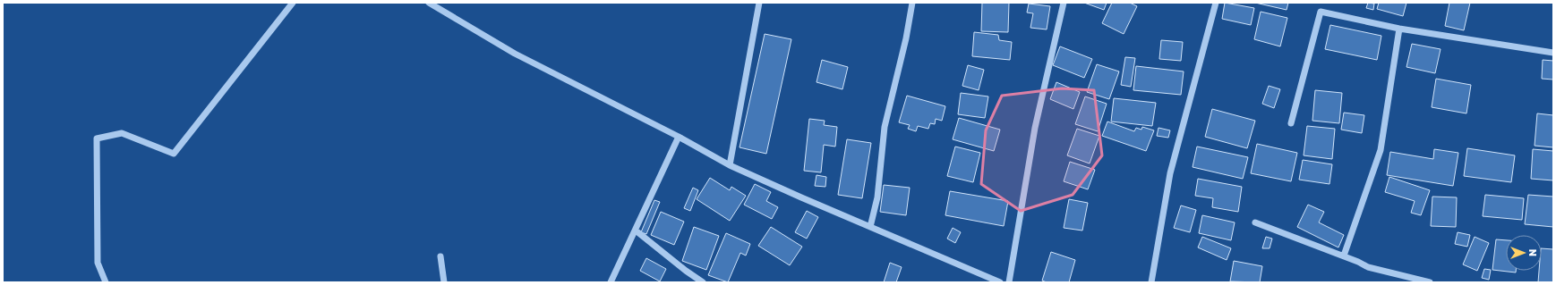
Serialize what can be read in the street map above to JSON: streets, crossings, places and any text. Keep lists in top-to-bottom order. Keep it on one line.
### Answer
{"north":"right"}
